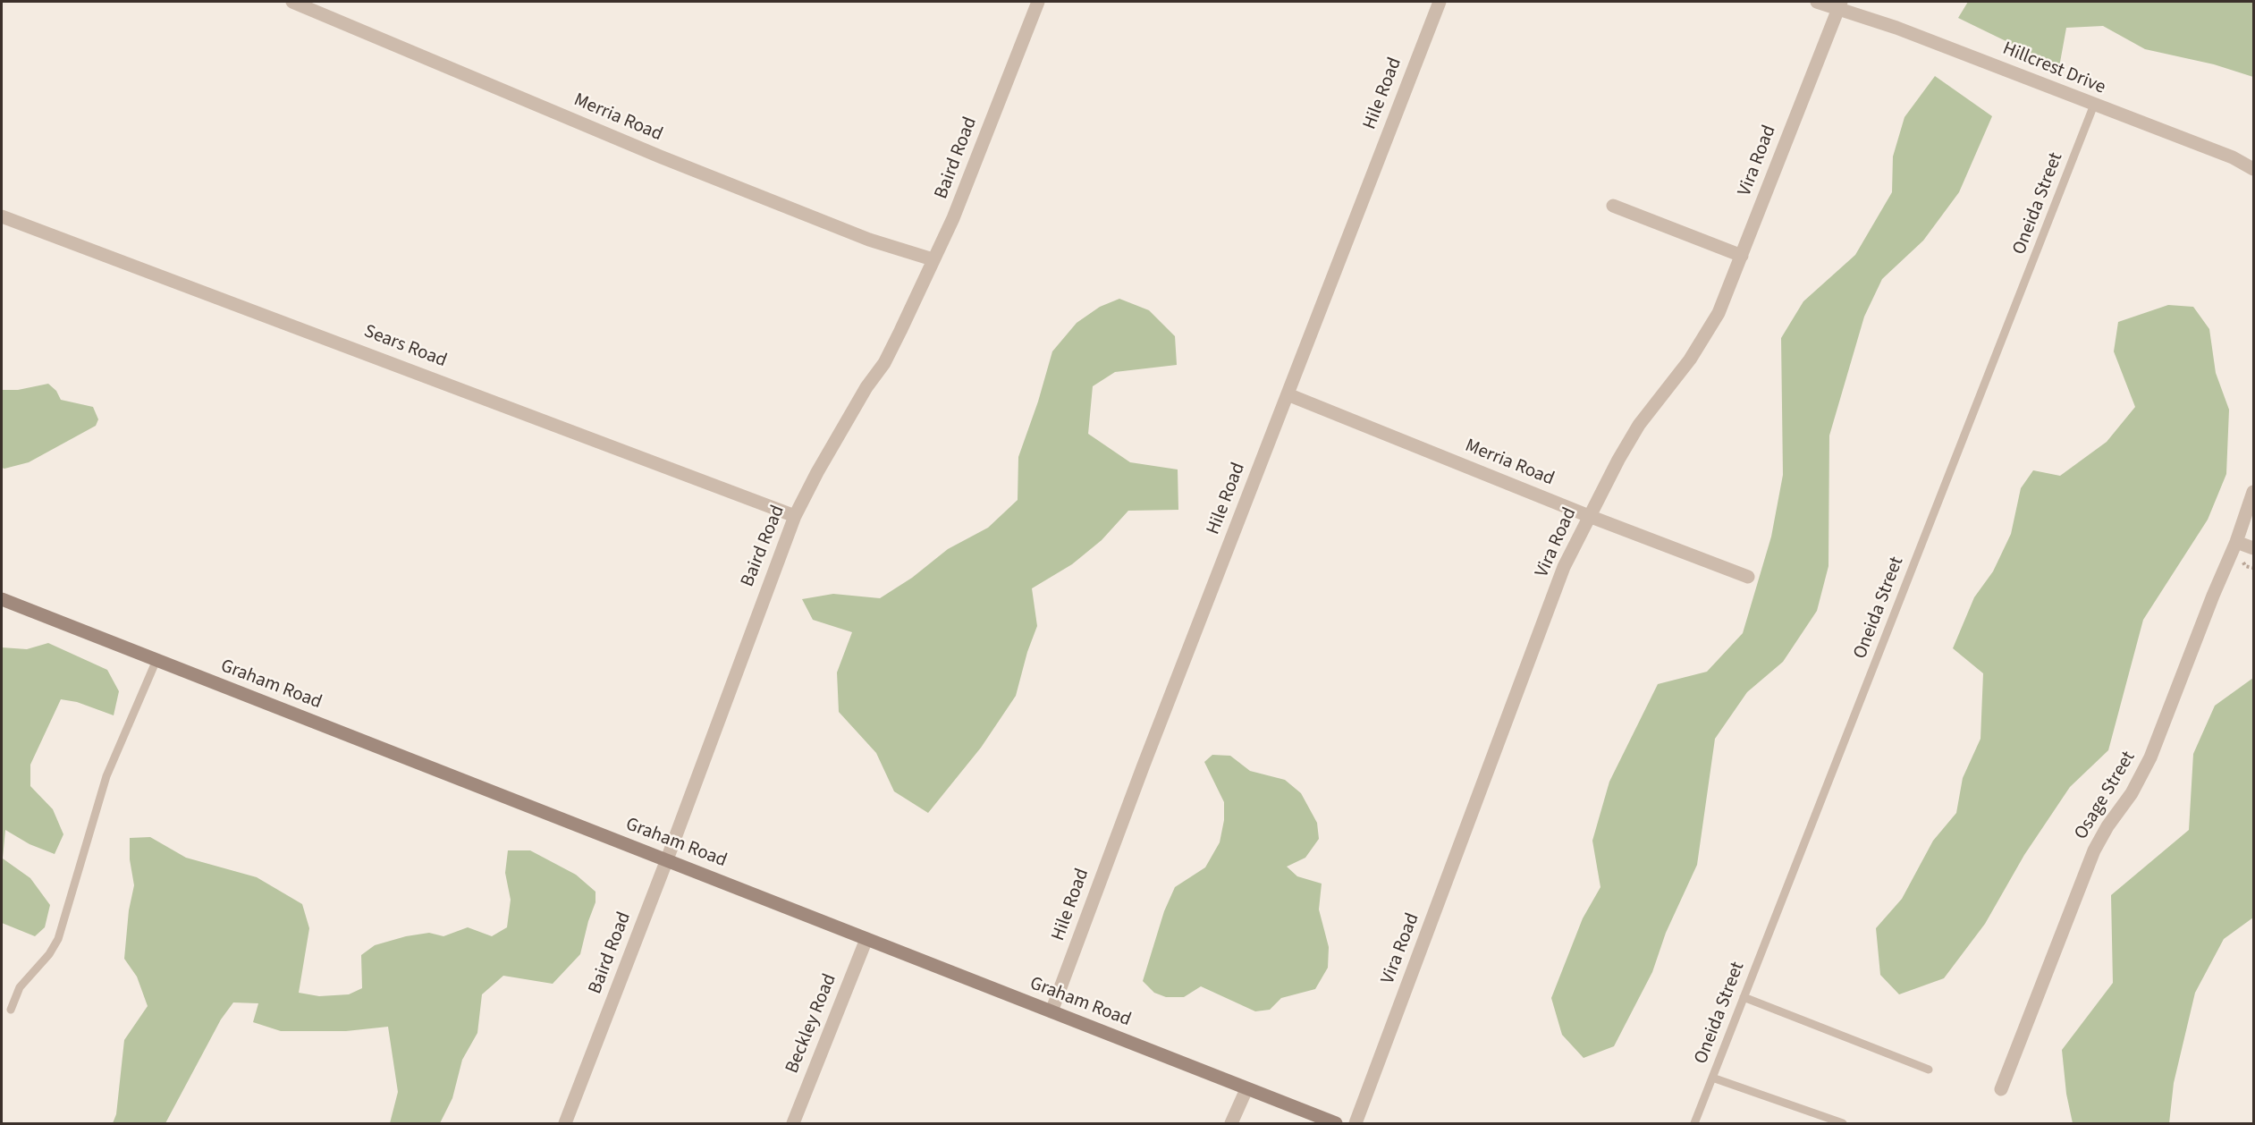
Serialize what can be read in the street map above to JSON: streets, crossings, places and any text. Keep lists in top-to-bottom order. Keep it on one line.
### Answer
{"streets":{"main road":["Graham Road"],"street":["Hillcrest Drive","Hile Road","Merria Road","Baird Road","Vira Road","Sears Road","Osage Street","Beckley Road"],"lane":["Oneida Street"]},"crossings":[["Hillcrest Drive","Vira Road"],["Hillcrest Drive","Oneida Street"],["Hile Road","Merria Road"],["Hile Road","Graham Road"],["Merria Road","Baird Road"],["Merria Road","Vira Road"],["Baird Road","Sears Road"],["Baird Road","Graham Road"],["Graham Road","Beckley Road"]]}
